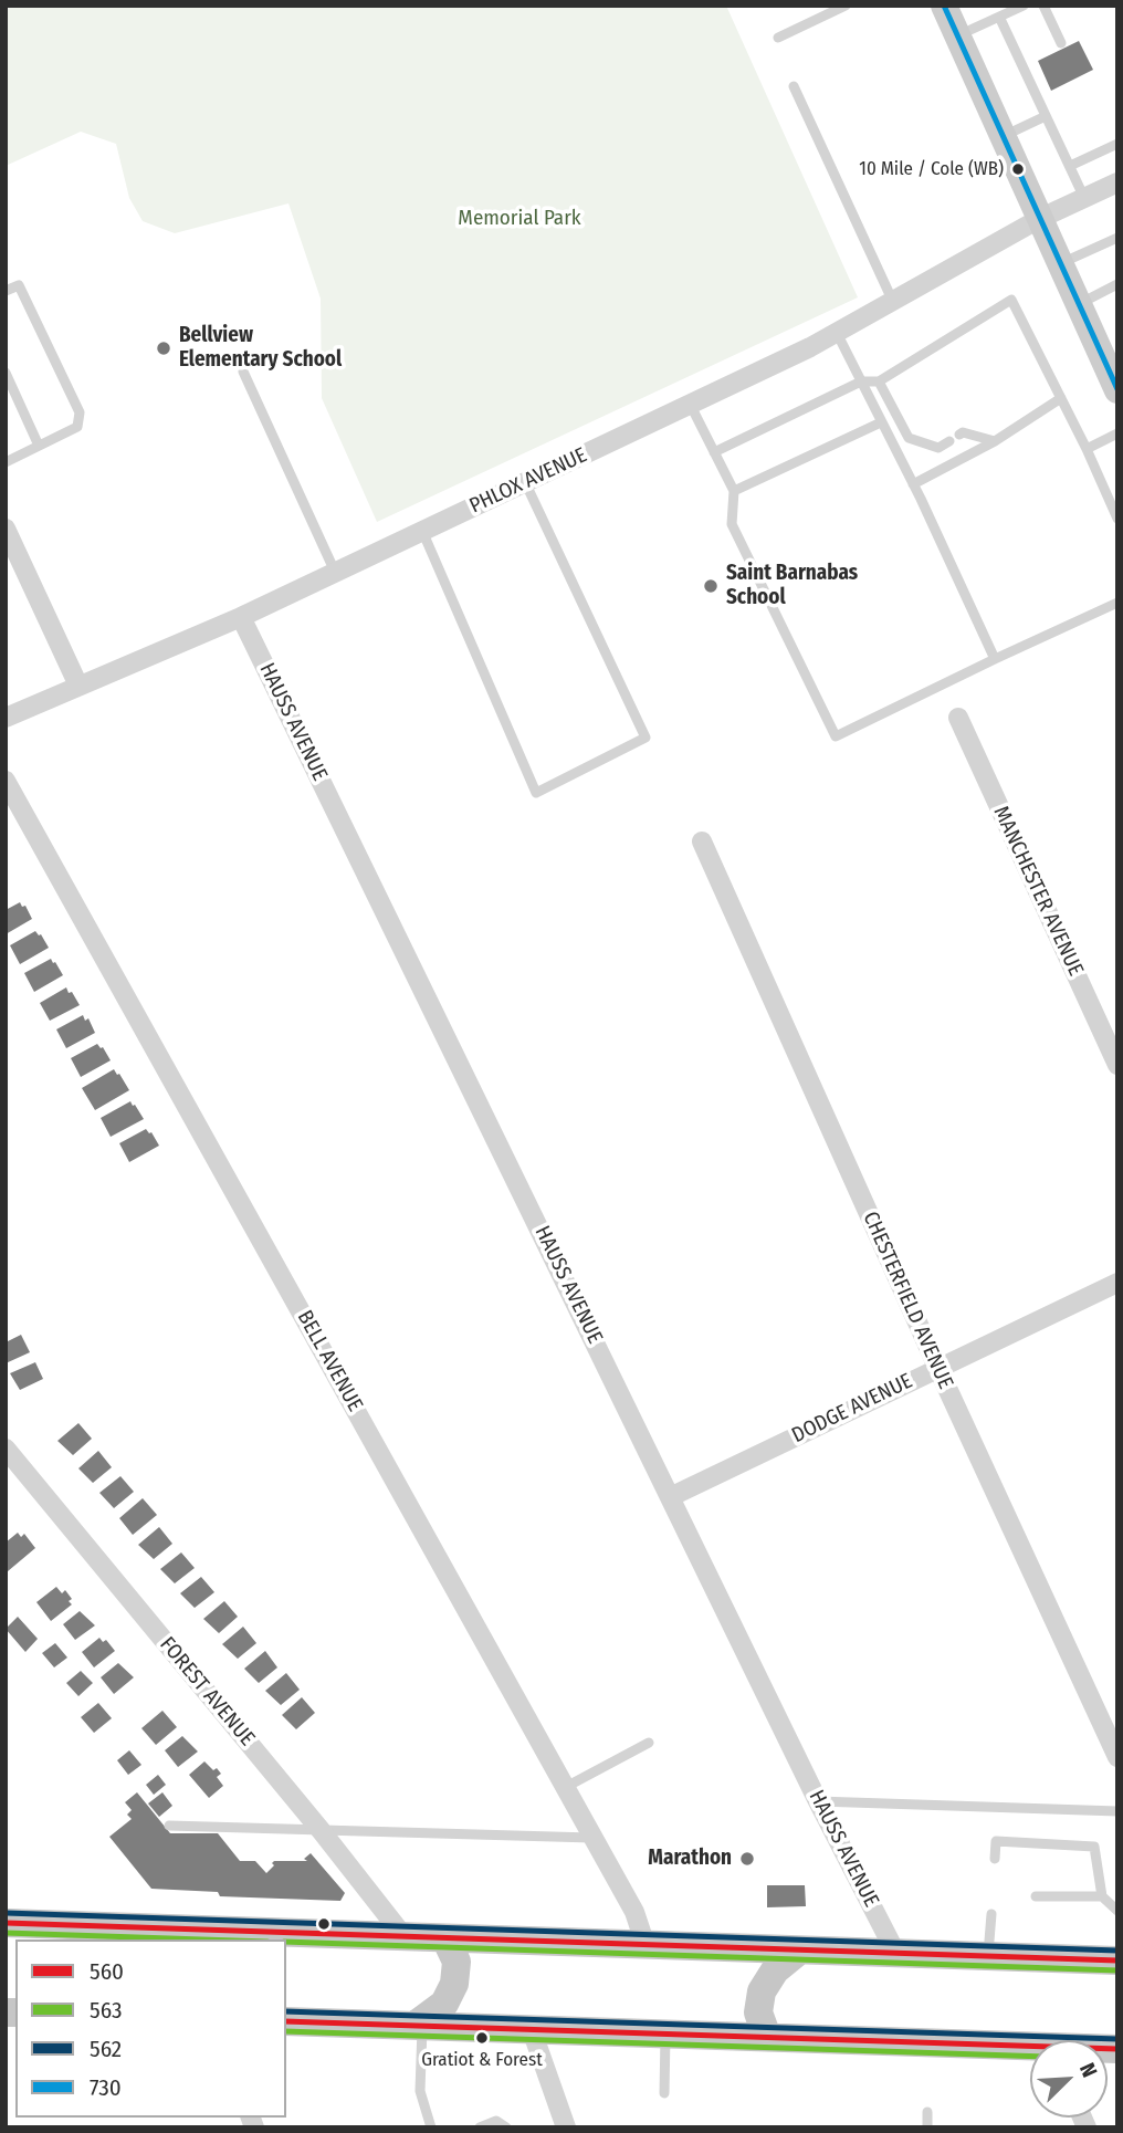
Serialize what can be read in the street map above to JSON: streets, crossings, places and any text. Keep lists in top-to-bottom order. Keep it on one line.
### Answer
{"streets":{"street":["PHLOX AVENUE","HAUSS AVENUE","MANCHESTER AVENUE","CHESTERFIELD AVENUE","BELL AVENUE","DODGE AVENUE","FOREST AVENUE"]},"crossings":[["PHLOX AVENUE","HAUSS AVENUE"],["HAUSS AVENUE","DODGE AVENUE"],["CHESTERFIELD AVENUE","DODGE AVENUE"]],"parks":["Memorial Park"],"places":["10 Mile / Cole (WB)","Bellview Elementary School","Saint Barnabas School","Marathon","Gratiot & Forest"],"lines":["transit line 730","transit line 562","transit line 560","transit line 563"],"legend":["560","563","562","730"],"north":"top right"}
